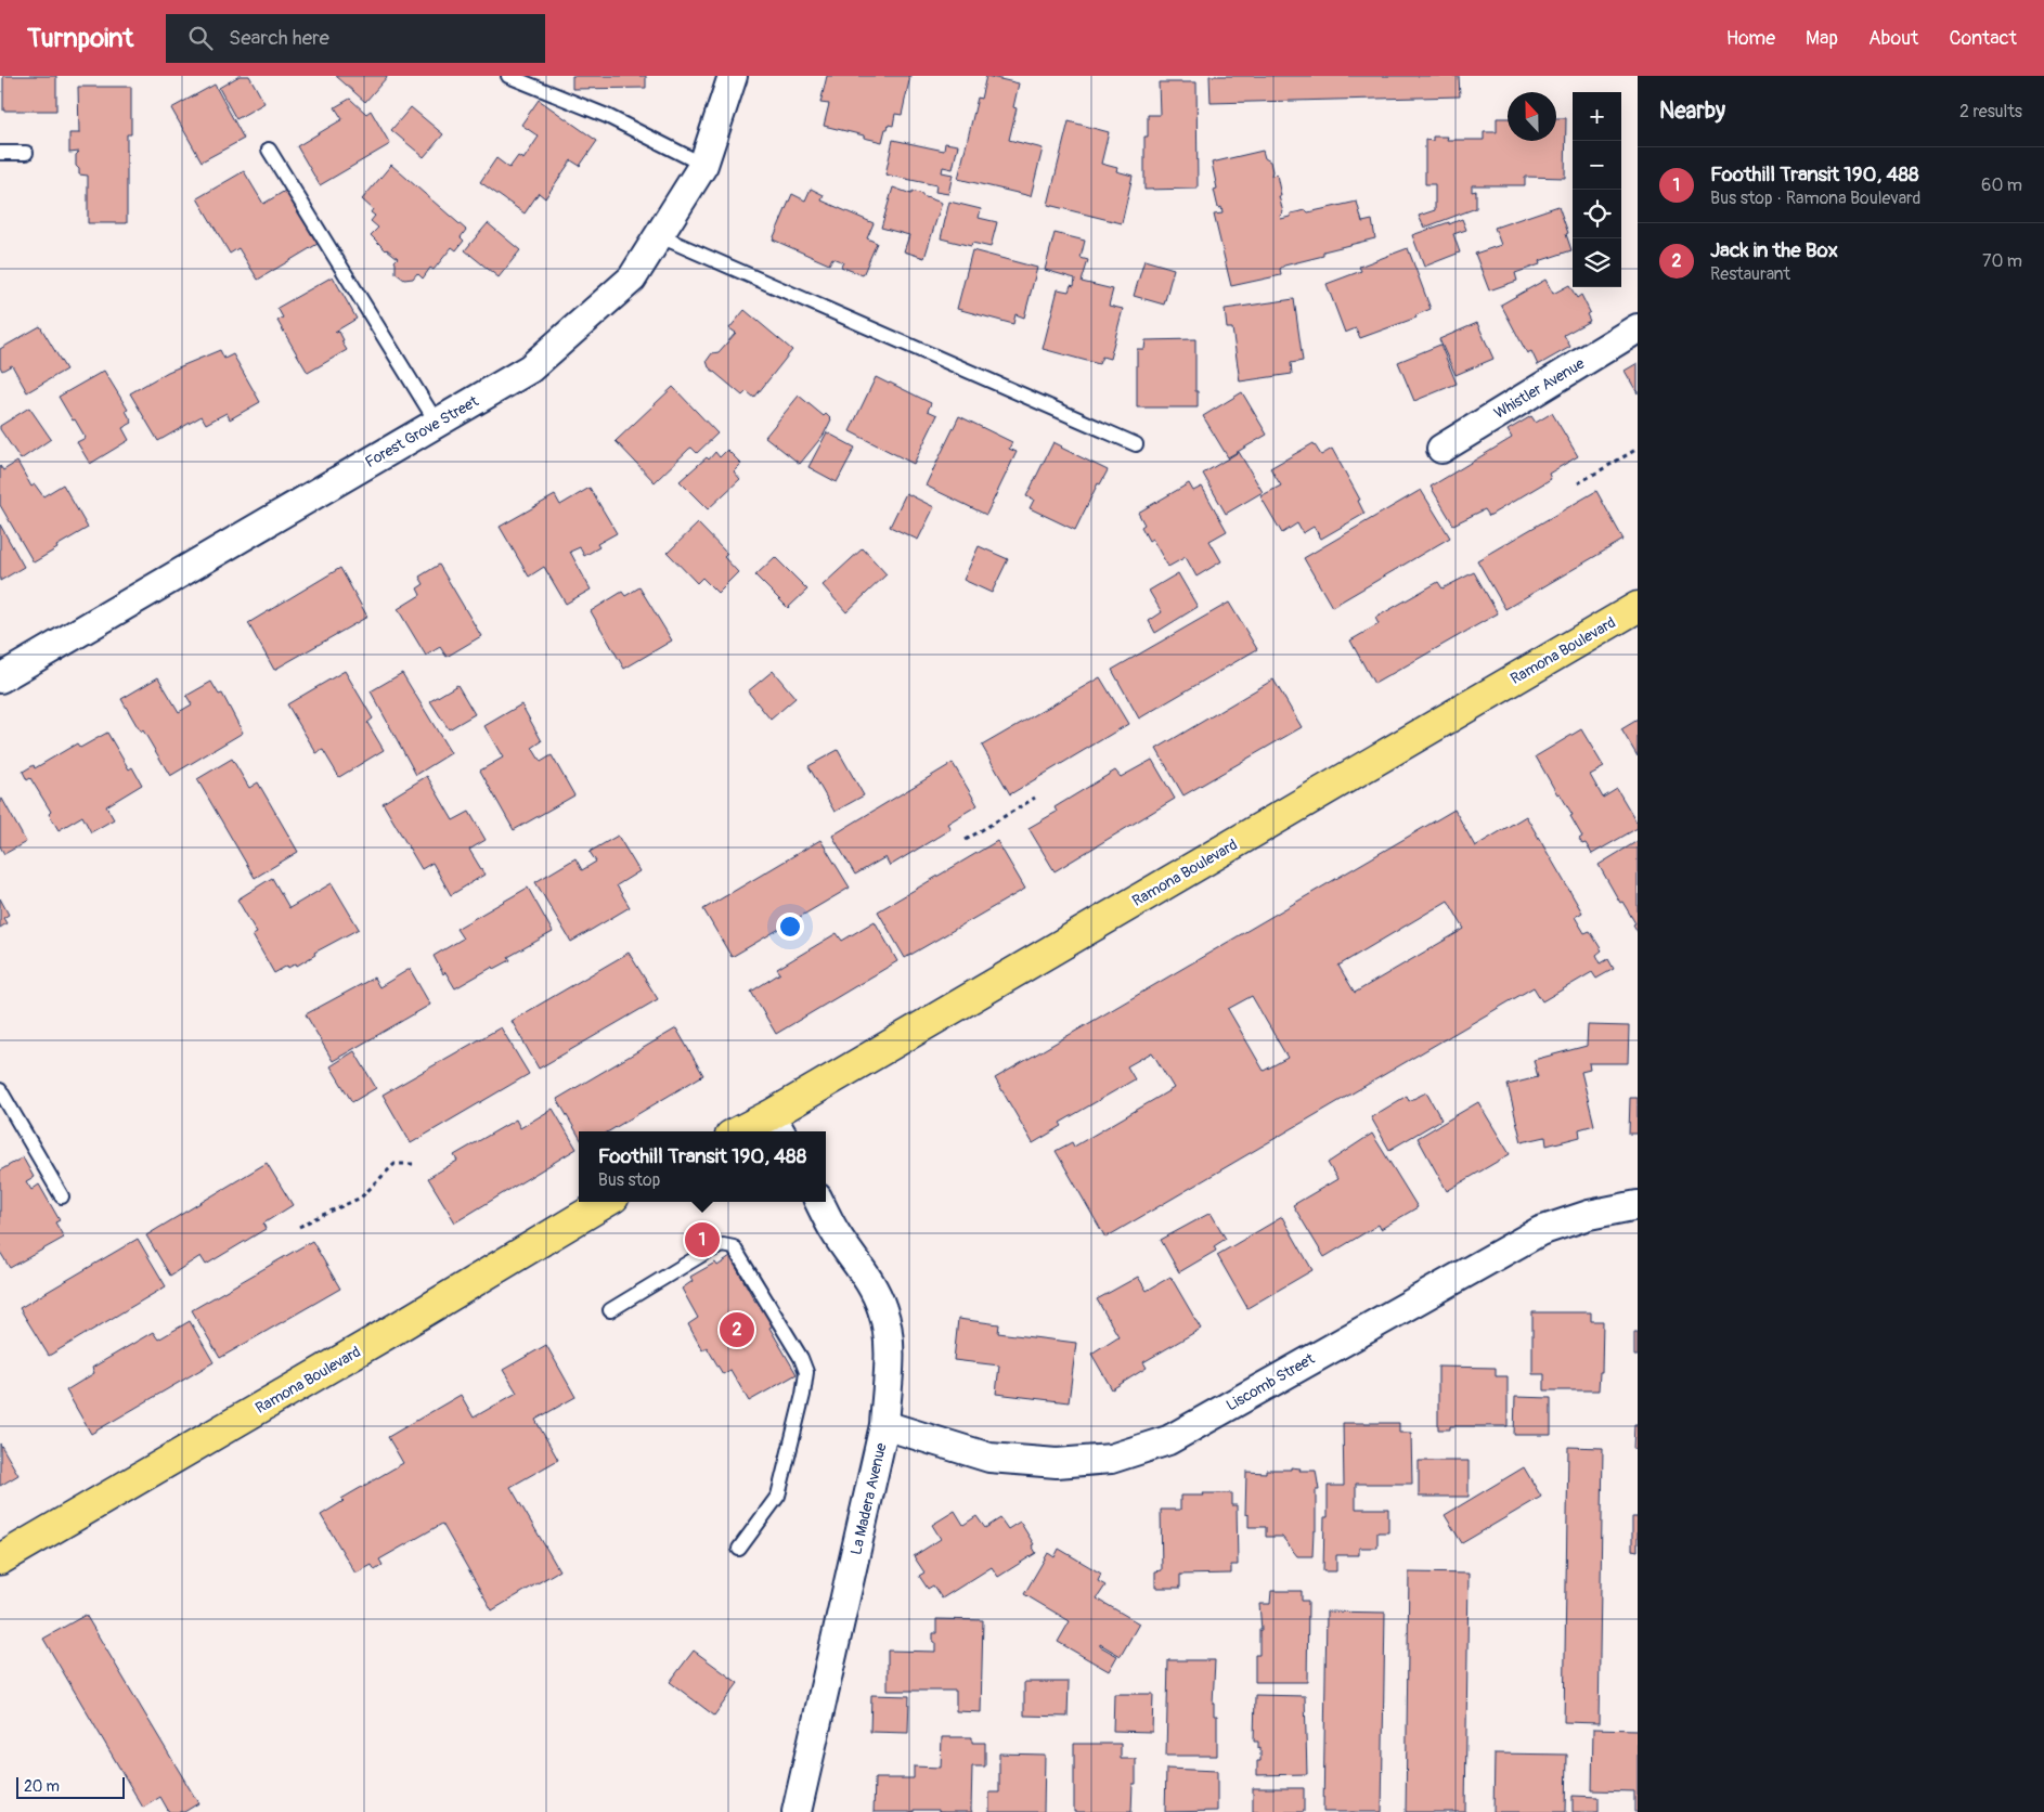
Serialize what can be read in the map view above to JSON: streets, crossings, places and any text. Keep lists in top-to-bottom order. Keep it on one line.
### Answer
{"streets":{"main road":["Ramona Boulevard"],"street":["Whistler Avenue","Forest Grove Street","Liscomb Street","La Madera Avenue"]},"crossings":[["Liscomb Street","La Madera Avenue"]],"scale_bar":"20 m","north":"top","page":{"header":"Turnpoint","search":"Search here","nav":["Home","Map","About","Contact"],"heading":["Nearby","2 results"],"map_buttons":["+","−"],"list":[{"mark":"1","name":"Foothill Transit 190, 488","note":"Bus stop · Ramona Boulevard","value":"60 m"},{"mark":"2","name":"Jack in the Box","note":"Restaurant","value":"70 m"}],"popup":["Foothill Transit 190, 488","Bus stop"],"pins":["1","2"],"scale":"20 m"}}
